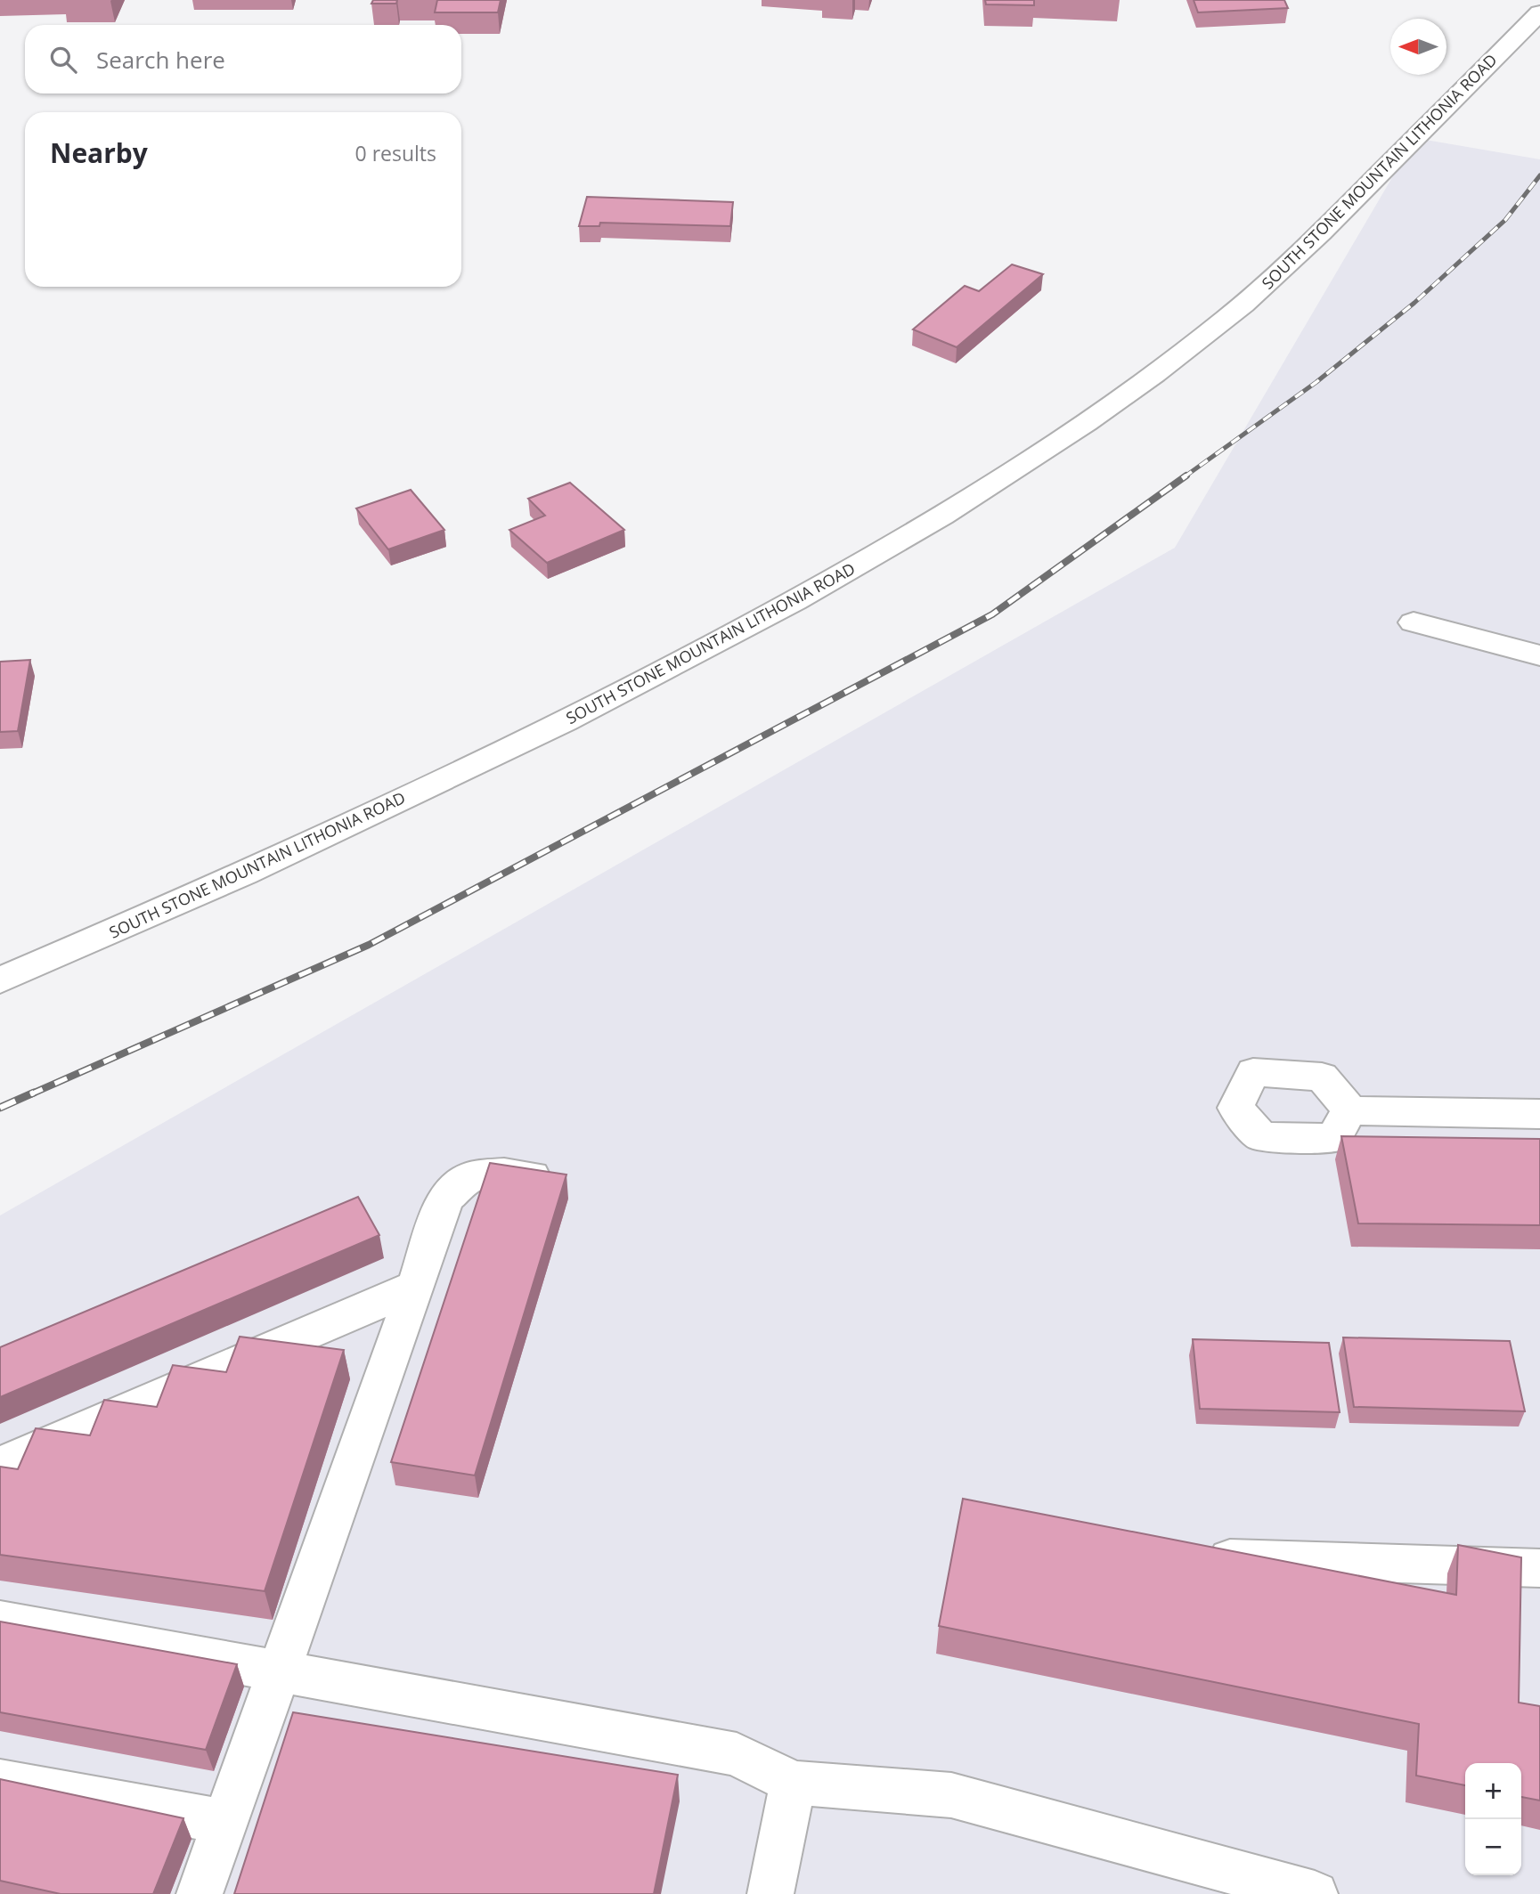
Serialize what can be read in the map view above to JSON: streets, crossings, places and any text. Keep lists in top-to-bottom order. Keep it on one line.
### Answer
{"streets":{"main road":["SOUTH STONE MOUNTAIN LITHONIA ROAD"]},"north":"left","page":{"search":"Search here","heading":["Nearby","0 results"],"map_buttons":["+","−"]}}
